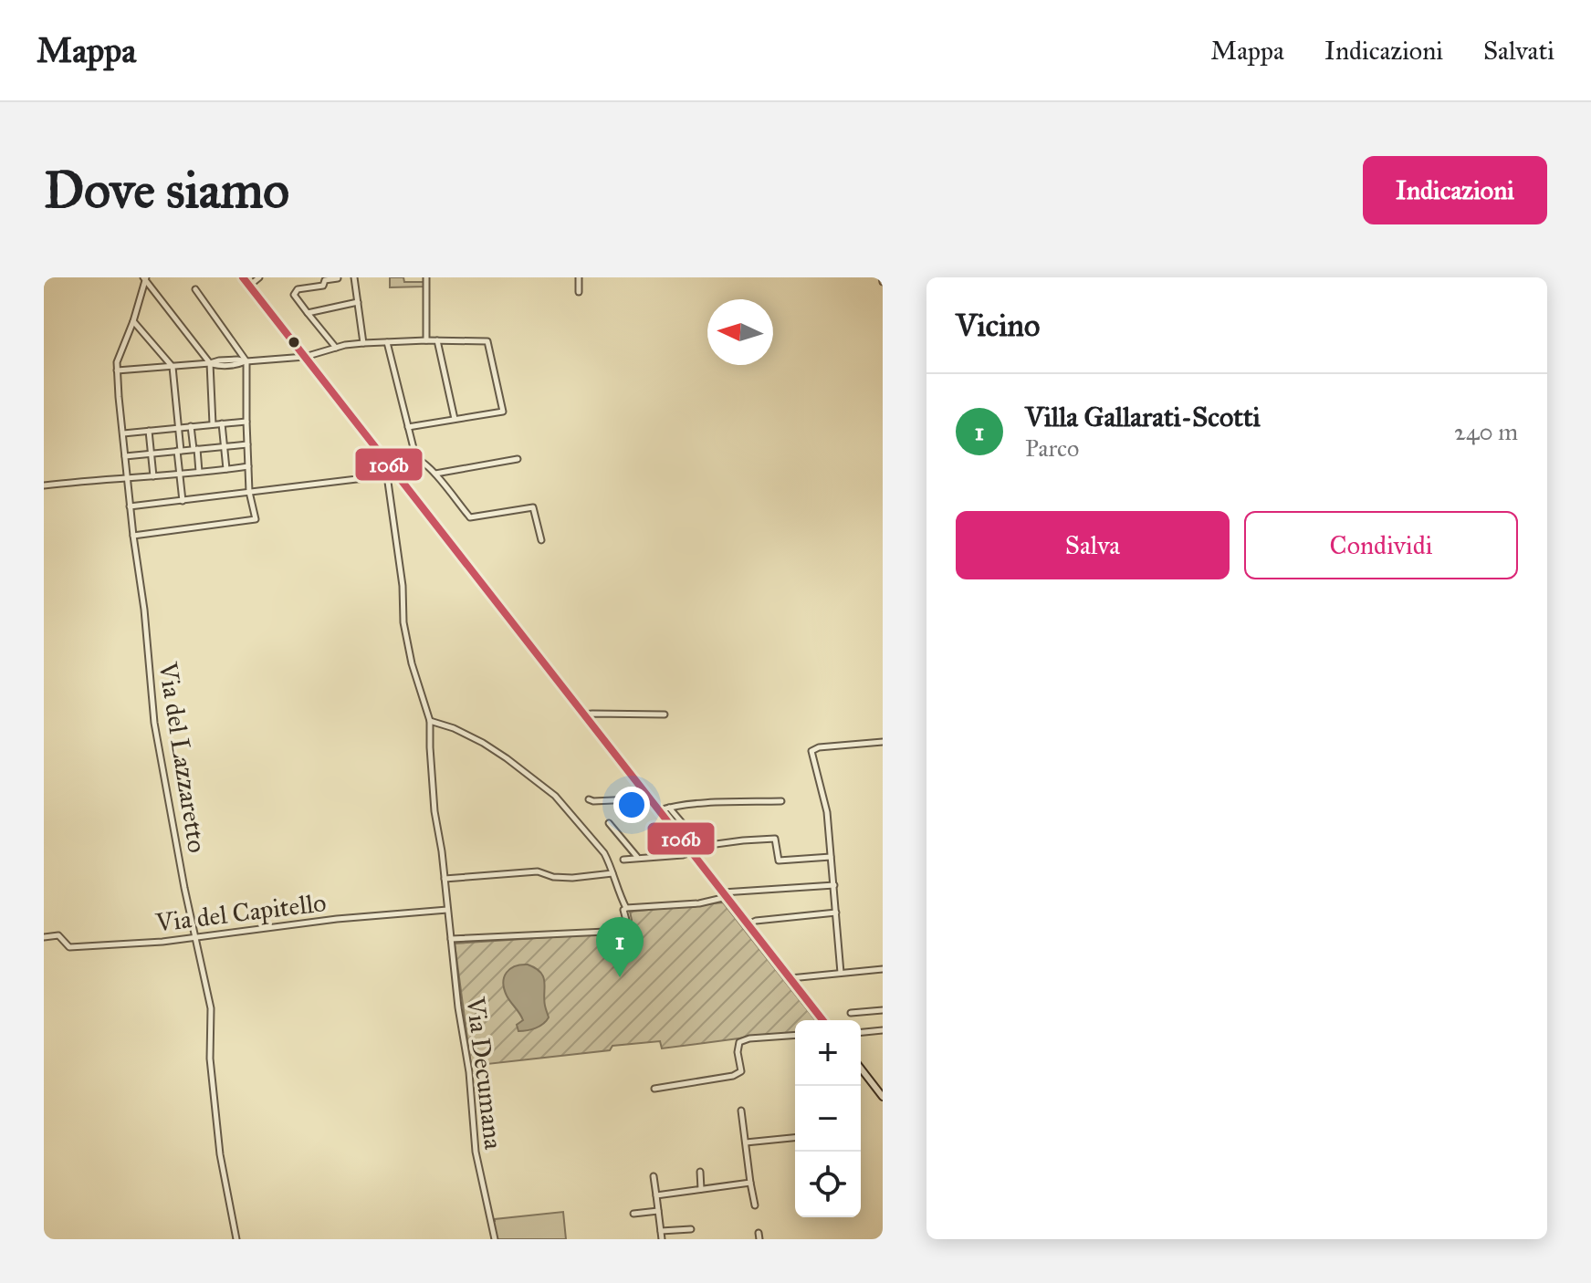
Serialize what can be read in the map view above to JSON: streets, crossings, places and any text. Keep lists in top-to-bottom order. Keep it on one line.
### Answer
{"streets":{"street":["Via del Lazzaretto","Via del Capitello","Via Decumana"]},"crossings":[["Via del Lazzaretto","Via del Capitello"],["Via del Capitello","Via Decumana"]],"lines":["transit line 106b"],"north":"left","page":{"header":"Mappa","nav":["Mappa","Indicazioni","Salvati"],"buttons":["Indicazioni",["Salva","Condividi"]],"title":"Dove siamo","heading":"Vicino","list":[{"mark":"1","name":"Villa Gallarati-Scotti","note":"Parco","value":"240 m"}],"pins":"1","map_buttons":["+","−"]}}
